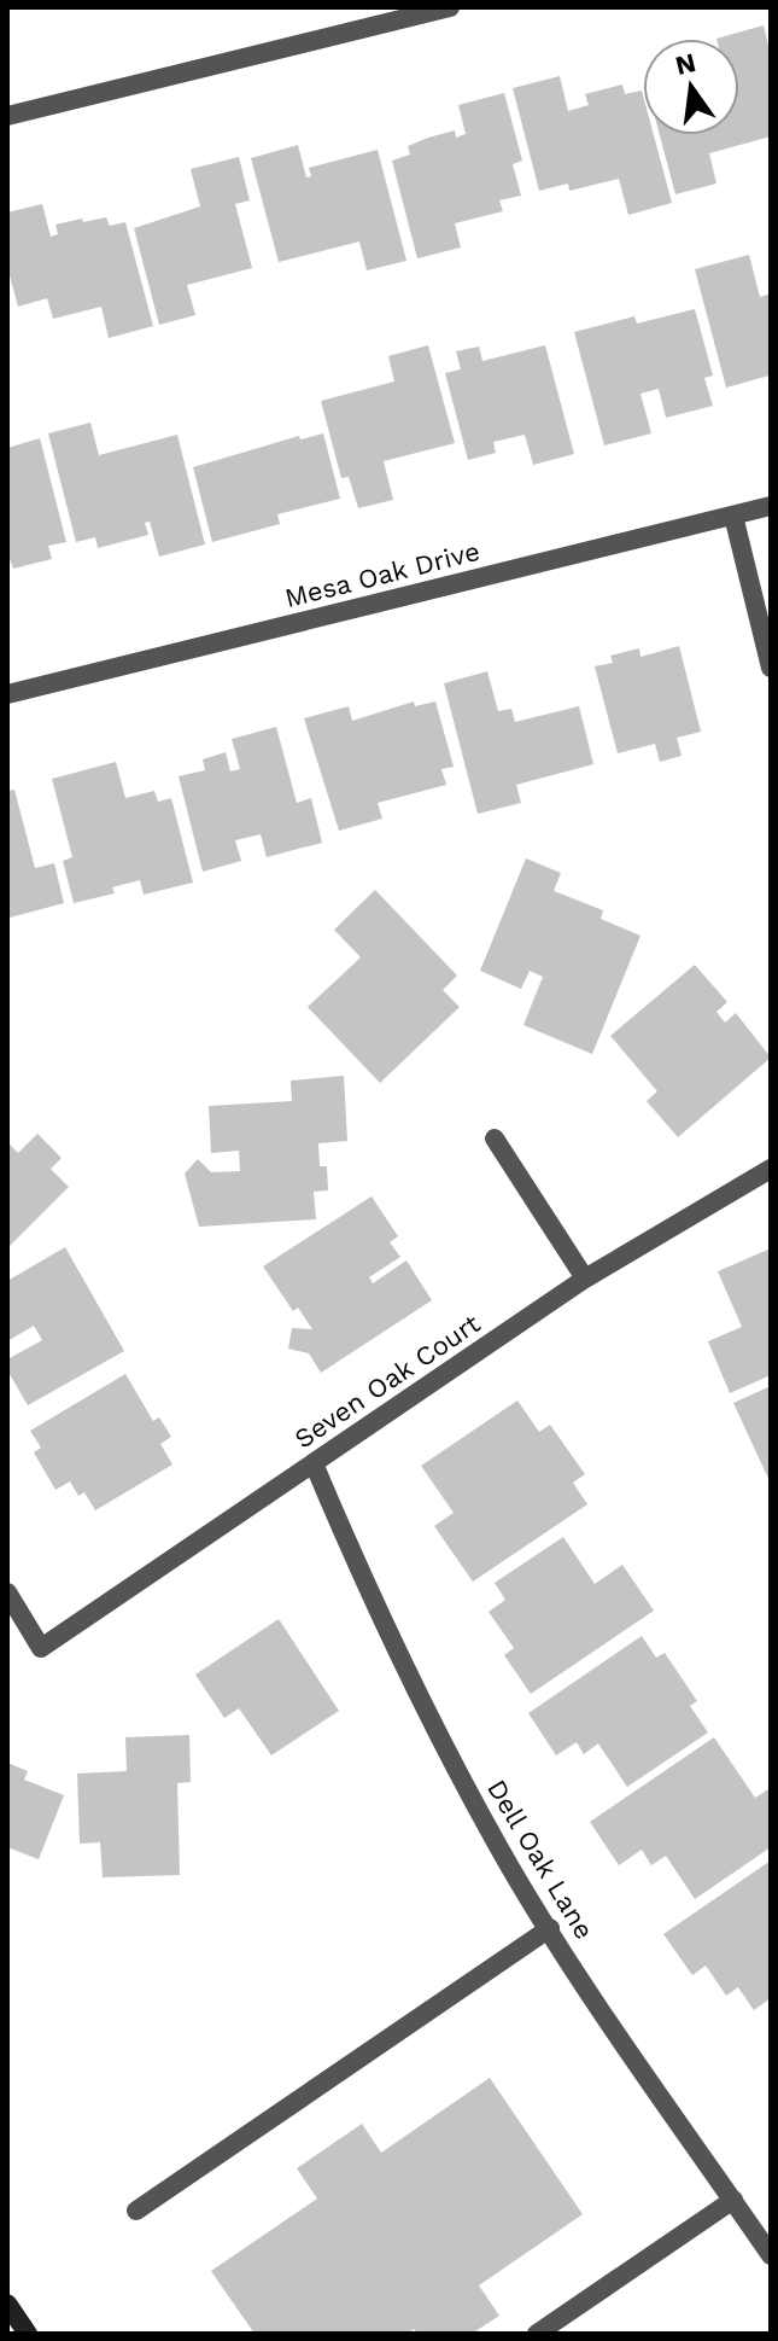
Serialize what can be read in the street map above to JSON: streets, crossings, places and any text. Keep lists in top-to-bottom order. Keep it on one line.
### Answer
{"streets":{"street":["Mesa Oak Drive","Seven Oak Court","Dell Oak Lane"]},"crossings":[["Seven Oak Court","Dell Oak Lane"]],"north":"top"}
